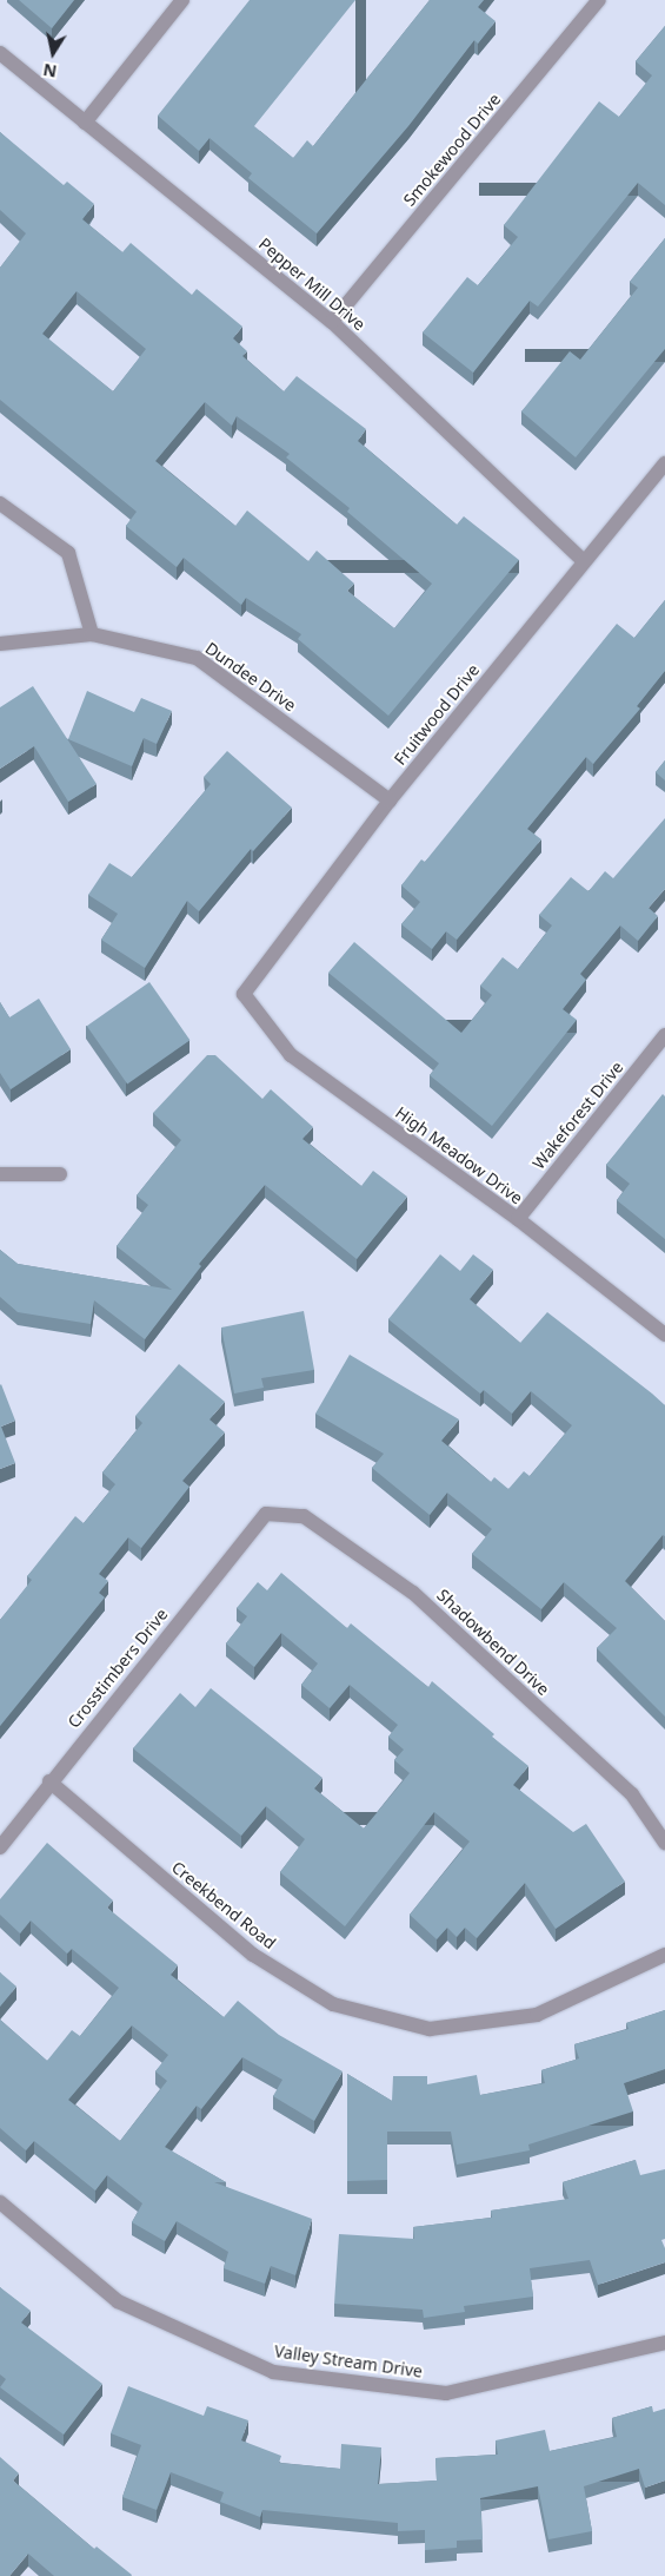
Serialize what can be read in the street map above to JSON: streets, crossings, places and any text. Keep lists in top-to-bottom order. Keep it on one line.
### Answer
{"streets":{"street":["Smokewood Drive","Pepper Mill Drive","Dundee Drive","Fruitwood Drive","Wakeforest Drive","High Meadow Drive","Shadowbend Drive","Crosstimbers Drive","Creekbend Road","Valley Stream Drive"]},"crossings":[["Smokewood Drive","Pepper Mill Drive"],["Pepper Mill Drive","Fruitwood Drive"],["Dundee Drive","Fruitwood Drive"],["Fruitwood Drive","High Meadow Drive"],["Wakeforest Drive","High Meadow Drive"],["Shadowbend Drive","Crosstimbers Drive"],["Crosstimbers Drive","Creekbend Road"]],"north":"bottom"}
